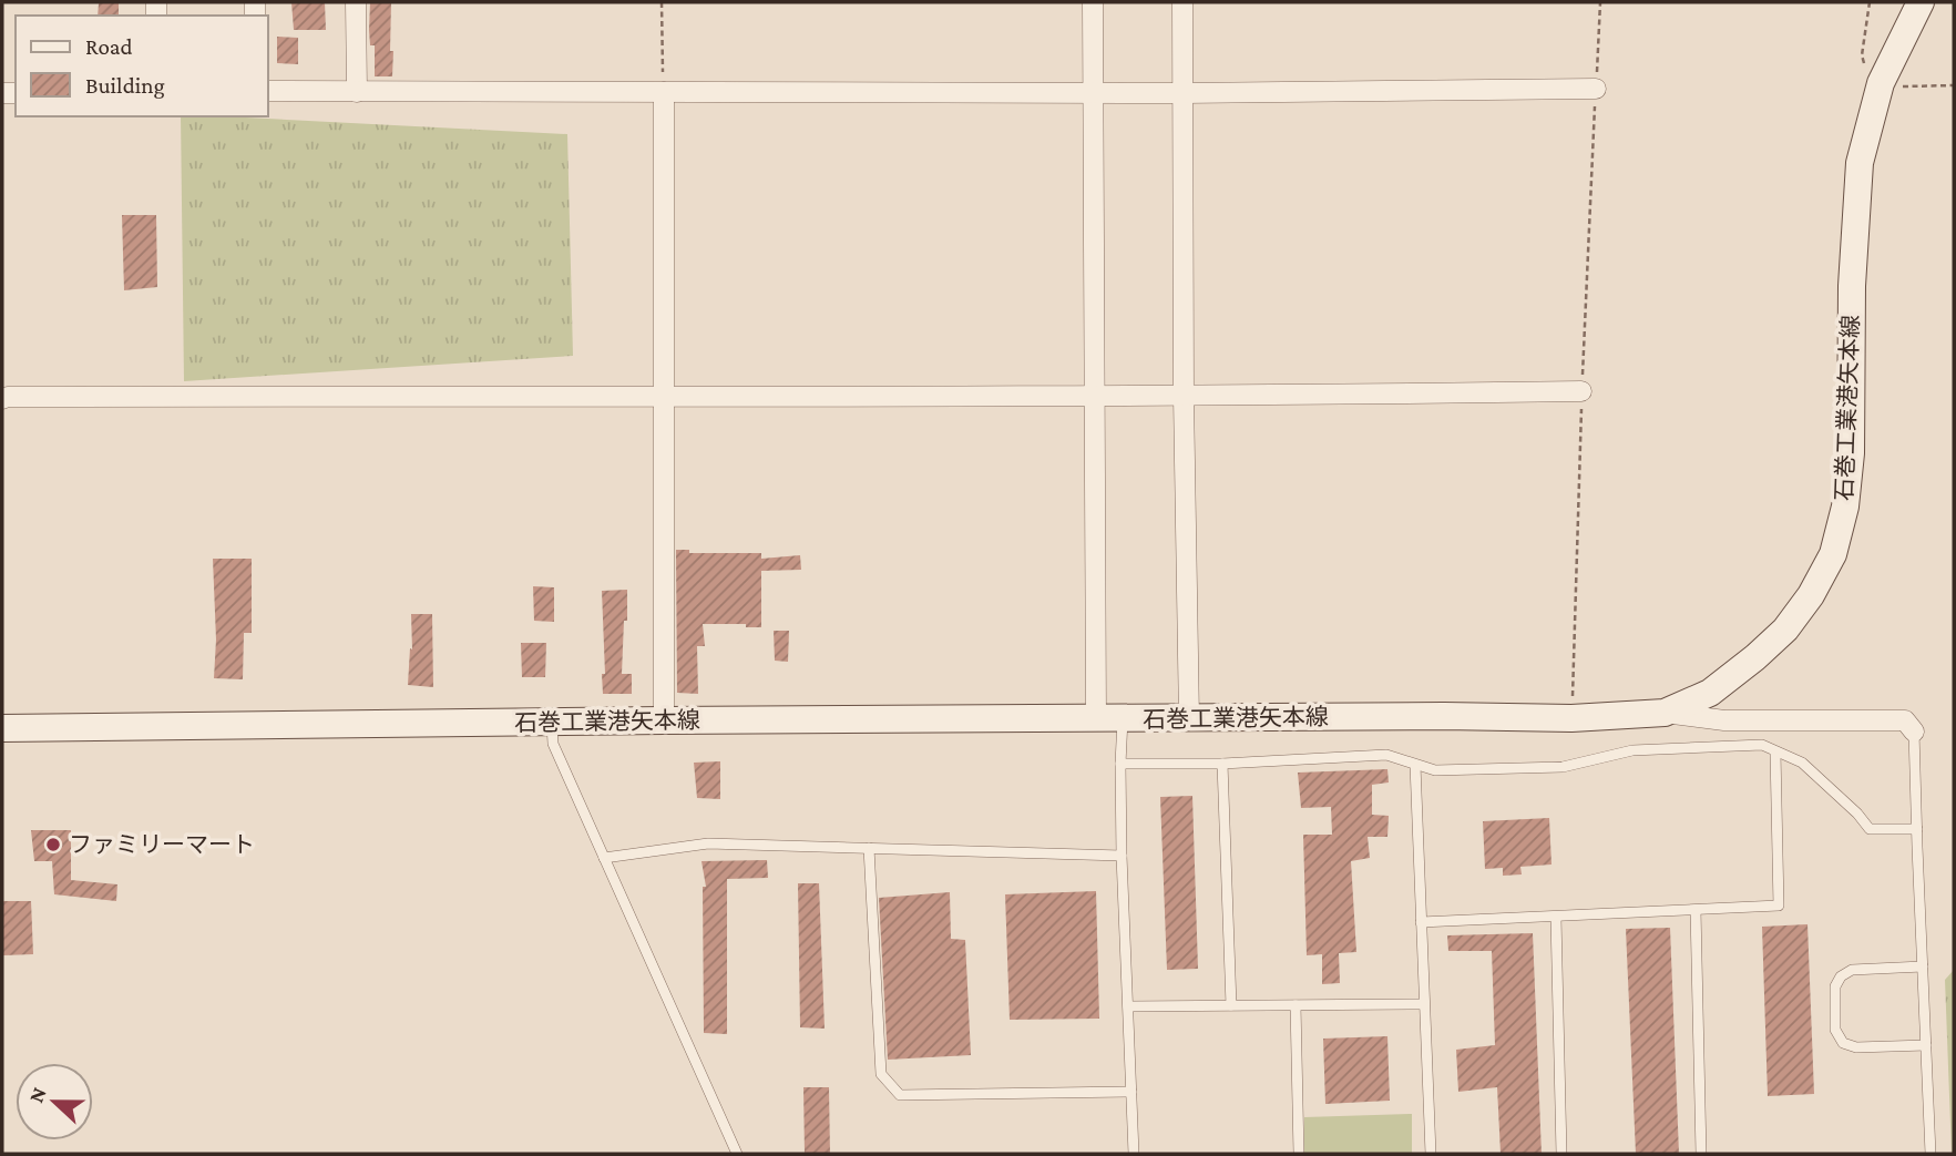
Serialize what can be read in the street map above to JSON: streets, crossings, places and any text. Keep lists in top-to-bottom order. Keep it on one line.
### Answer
{"streets":{"main road":["石巻工業港矢本線"]},"places":["ファミリーマート"],"legend":["Road","Building"],"north":"left"}
